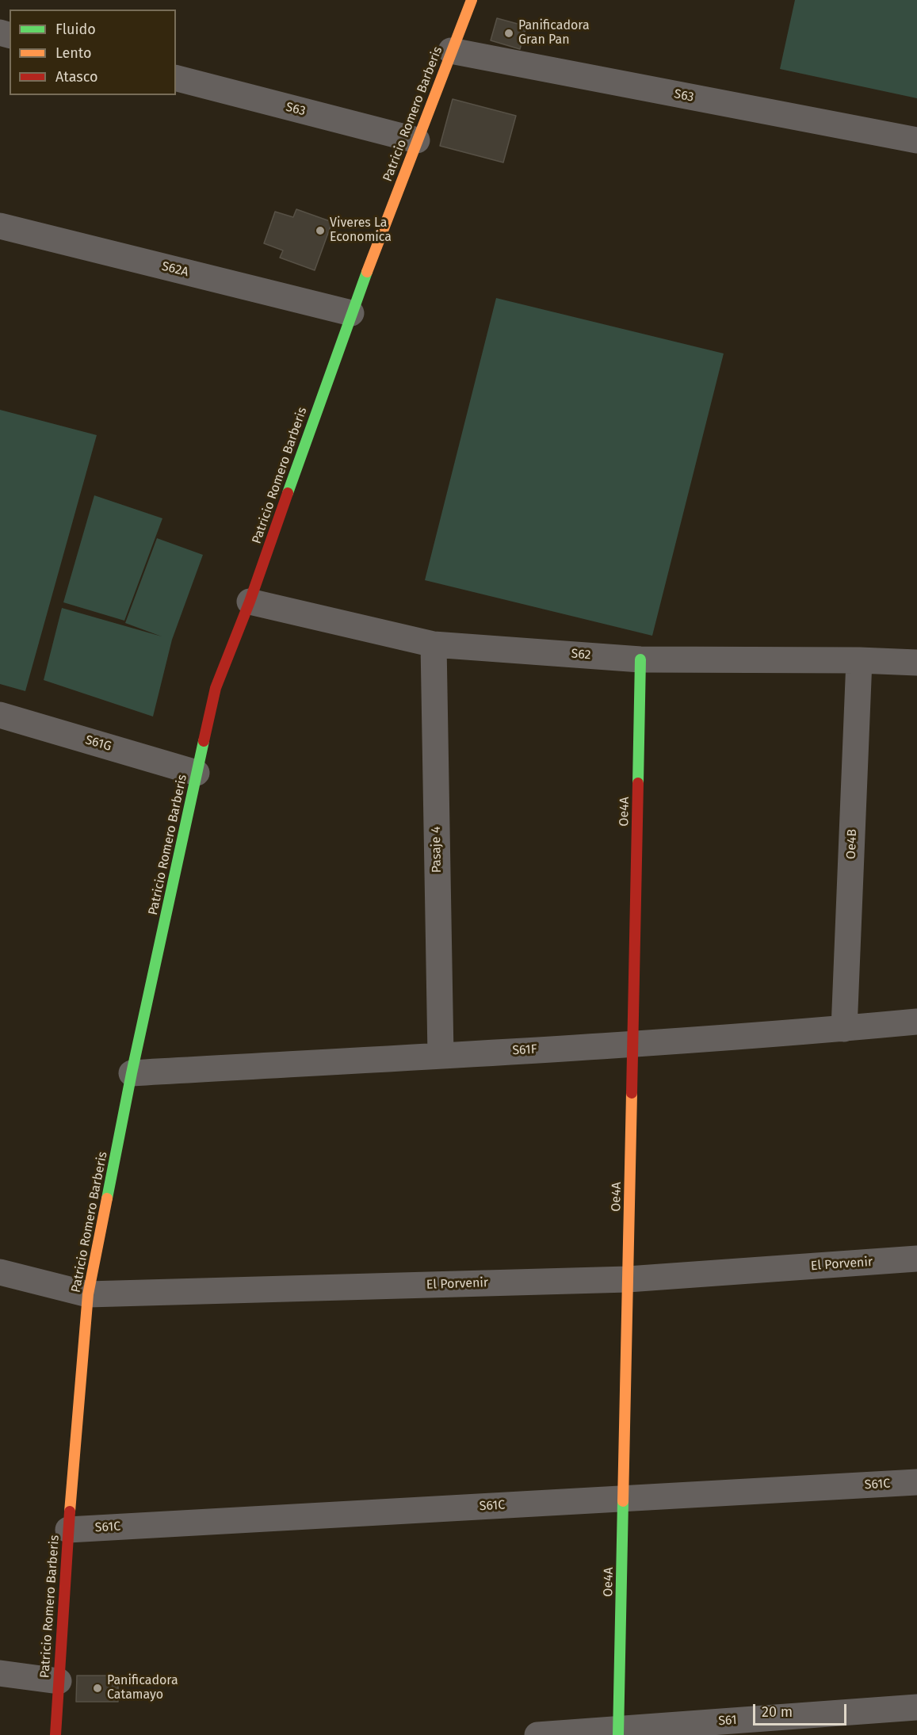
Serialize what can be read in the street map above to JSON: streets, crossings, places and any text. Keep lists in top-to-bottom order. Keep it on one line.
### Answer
{"streets":{"street":["S63","Patricio Romero Barberis","S62A","S62","S61G","Oe4A","Oe4B","Pasaje 4","S61F","El Porvenir","S61C","S61"]},"crossings":[["S63","Patricio Romero Barberis"],["Patricio Romero Barberis","S62A"],["Patricio Romero Barberis","S62"],["Patricio Romero Barberis","S61G"],["Patricio Romero Barberis","S61F"],["Patricio Romero Barberis","El Porvenir"],["Patricio Romero Barberis","S61C"],["S62","Oe4A"],["S62","Oe4B"],["S62","Pasaje 4"],["Oe4A","S61F"],["Oe4A","El Porvenir"],["Oe4A","S61C"],["Oe4A","S61"],["Oe4B","S61F"],["Pasaje 4","S61F"]],"places":["Panificadora Gran Pan","Viveres La Economica","Panificadora Catamayo"],"legend":["Fluido","Lento","Atasco"],"scale_bar":"20 m"}
